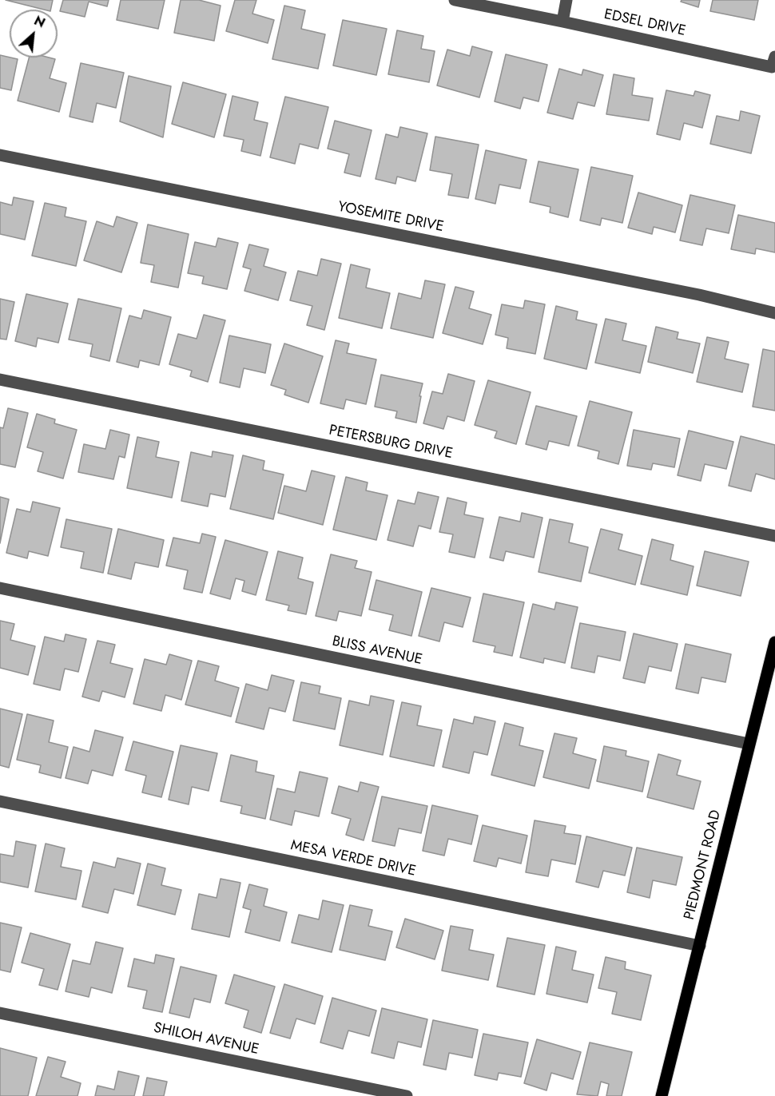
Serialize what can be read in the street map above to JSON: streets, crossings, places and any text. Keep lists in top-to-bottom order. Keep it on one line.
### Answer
{"streets":{"main road":["PIEDMONT ROAD"],"street":["EDSEL DRIVE","YOSEMITE DRIVE","PETERSBURG DRIVE","BLISS AVENUE","MESA VERDE DRIVE","SHILOH AVENUE"]},"crossings":[["BLISS AVENUE","PIEDMONT ROAD"],["MESA VERDE DRIVE","PIEDMONT ROAD"]],"north":"top right"}
